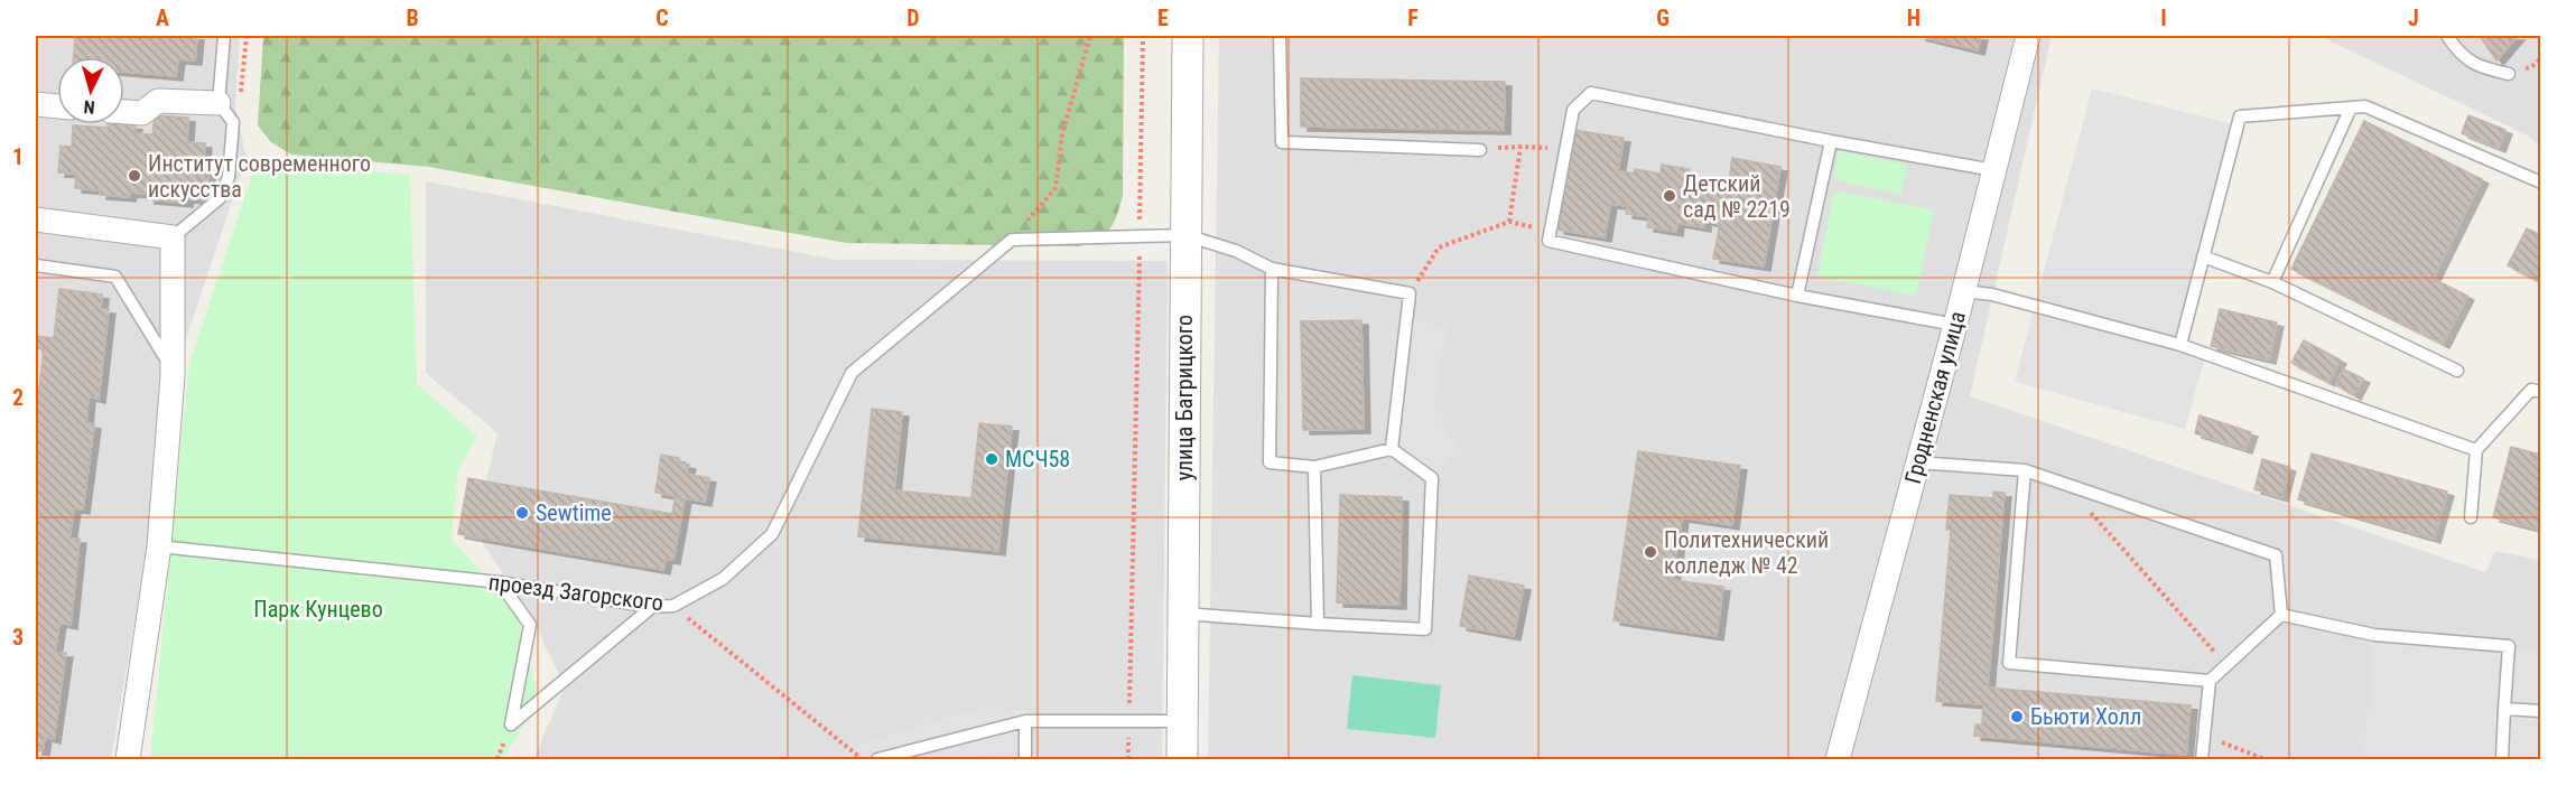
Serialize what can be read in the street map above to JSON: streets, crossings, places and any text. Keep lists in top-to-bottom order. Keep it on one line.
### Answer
{"streets":{"street":["улица Багрицкого","Гродненская улица"],"lane":["проезд Загорского"]},"parks":["Парк Кунцево"],"places":["Институт современного искусства","Детский сад № 2219","МСЧ58","Sewtime","Политехнический колледж № 42","Бьюти Холл"],"north":"bottom","grid":{"columns":["A","B","C","D","E","F","G","H","I","J"],"rows":["1","2","3"]}}
